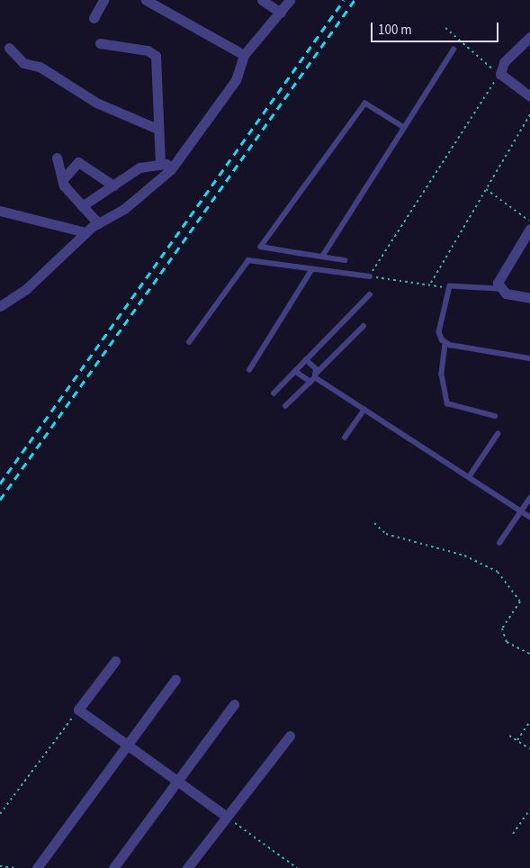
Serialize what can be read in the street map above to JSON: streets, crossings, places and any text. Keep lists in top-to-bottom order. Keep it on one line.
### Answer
{"scale_bar":"100 m"}
